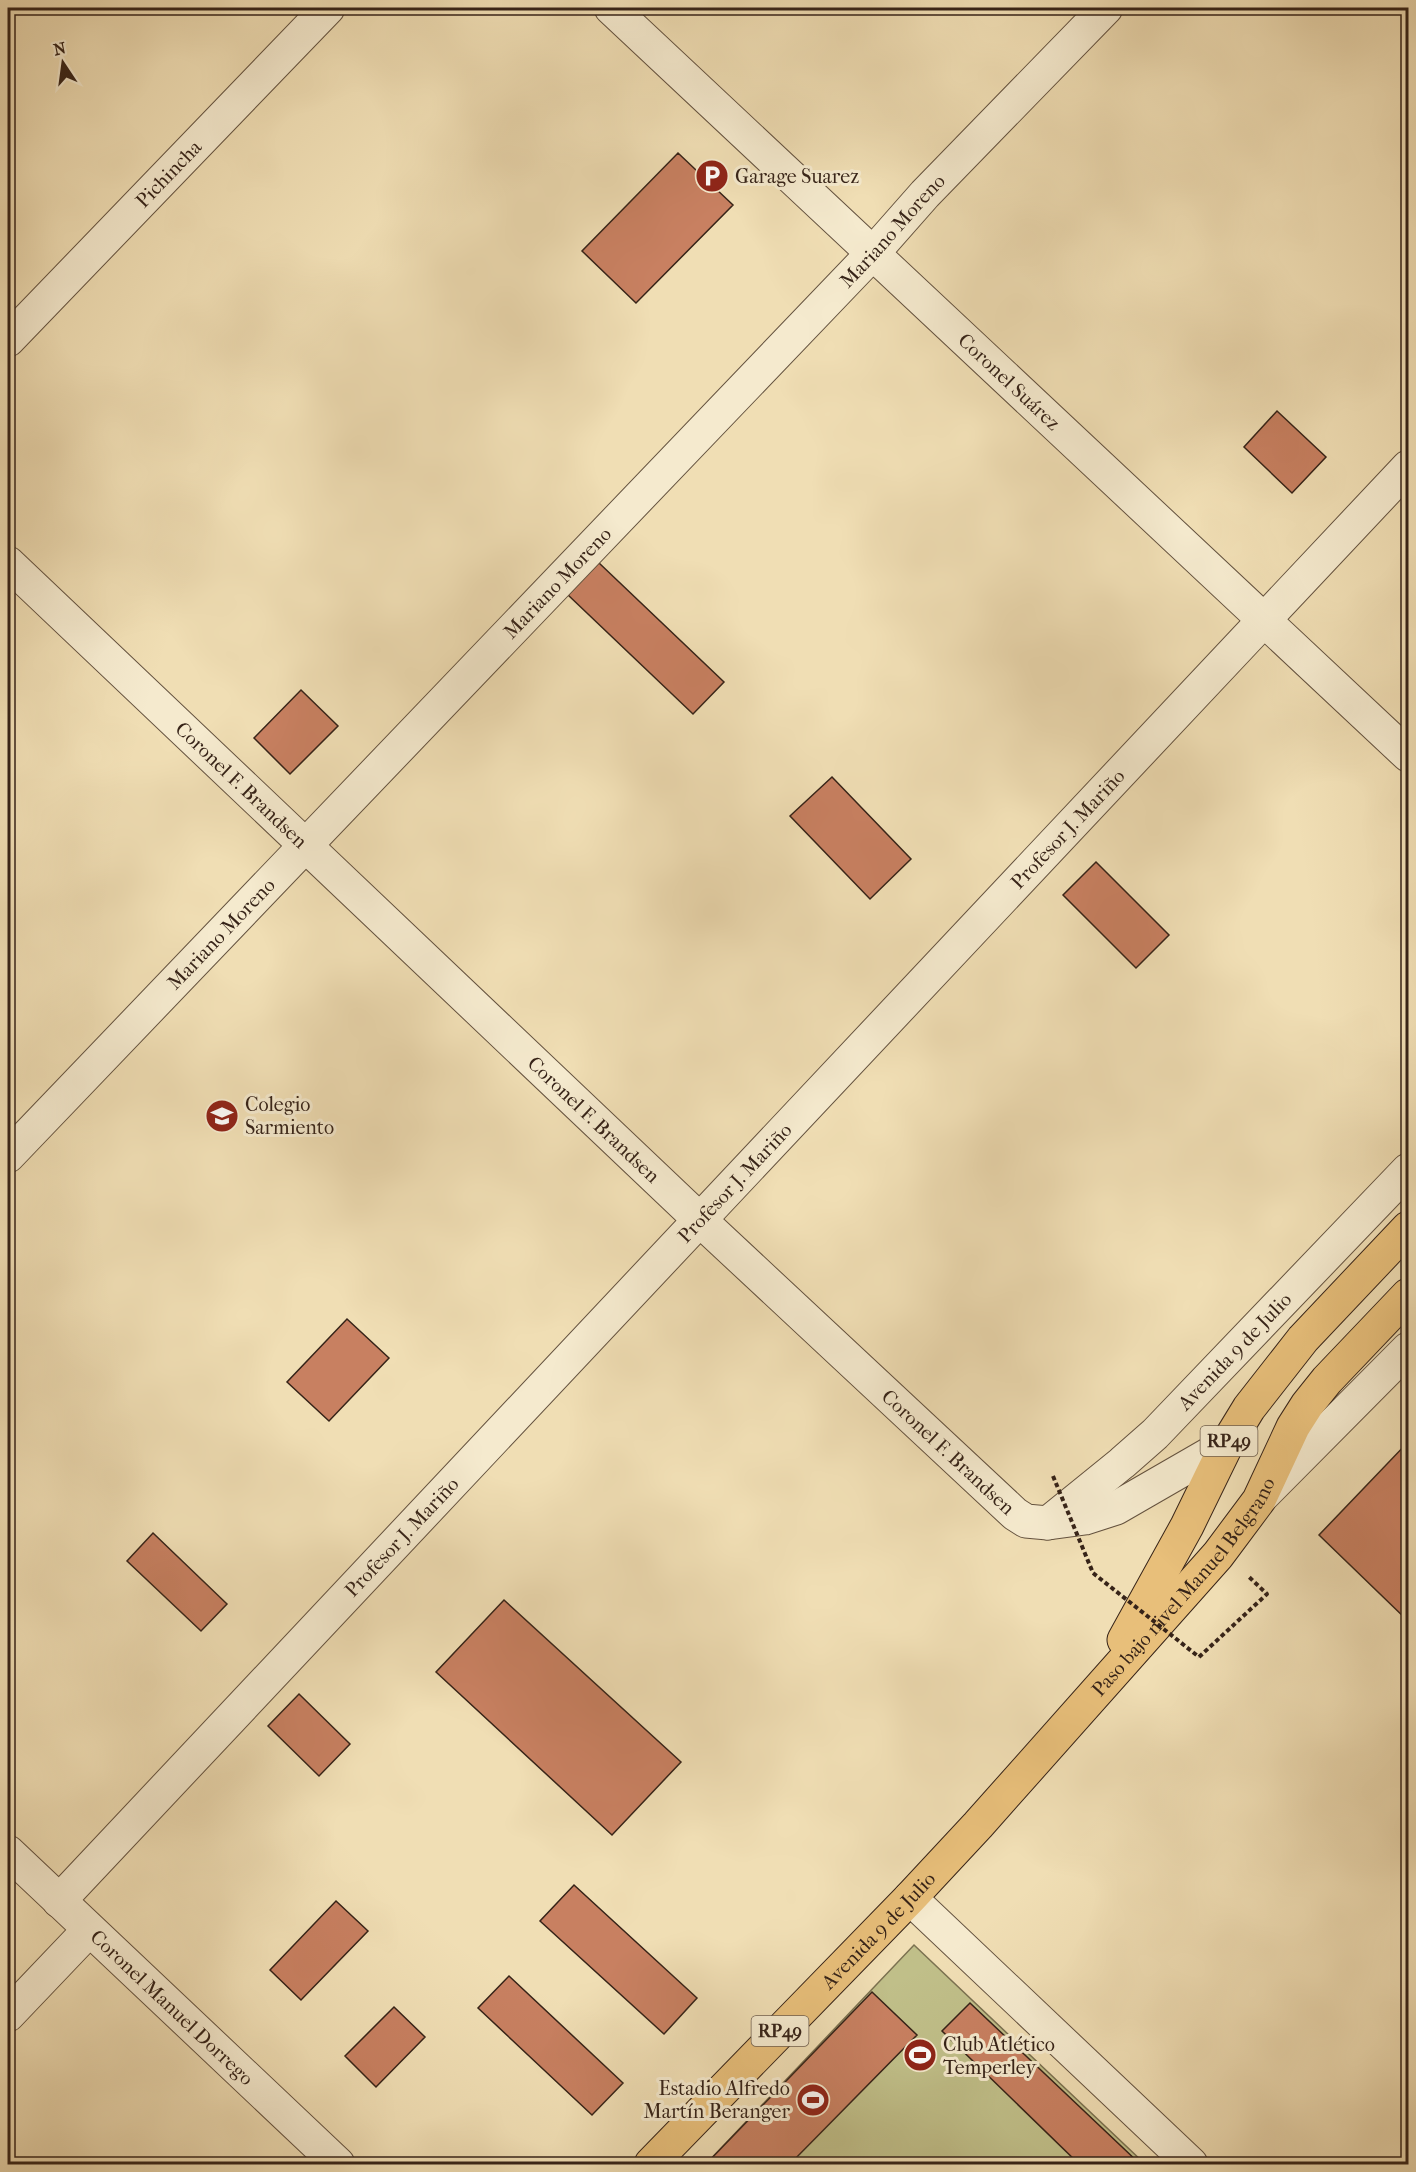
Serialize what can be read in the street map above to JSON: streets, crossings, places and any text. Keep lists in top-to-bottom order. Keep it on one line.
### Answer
{"streets":{"main road":["Avenida 9 de Julio","RP49","Paso bajo nivel Manuel Belgrano"],"street":["Pichincha","Mariano Moreno","Coronel Suárez","Coronel F. Brandsen","Profesor J. Mariño","Coronel Manuel Dorrego"]},"crossings":[["Mariano Moreno","Coronel Suárez"],["Mariano Moreno","Coronel F. Brandsen"],["Coronel Suárez","Profesor J. Mariño"],["Coronel F. Brandsen","Profesor J. Mariño"],["Coronel F. Brandsen","Avenida 9 de Julio"],["Coronel F. Brandsen","Paso bajo nivel Manuel Belgrano"],["Profesor J. Mariño","Coronel Manuel Dorrego"],["Avenida 9 de Julio","Paso bajo nivel Manuel Belgrano"]],"places":{"parking":["Garage Suarez"],"school or university":["Colegio Sarmiento"],"sports":["Club Atlético Temperley","Estadio Alfredo Martín Beranger"]},"north":"top"}
